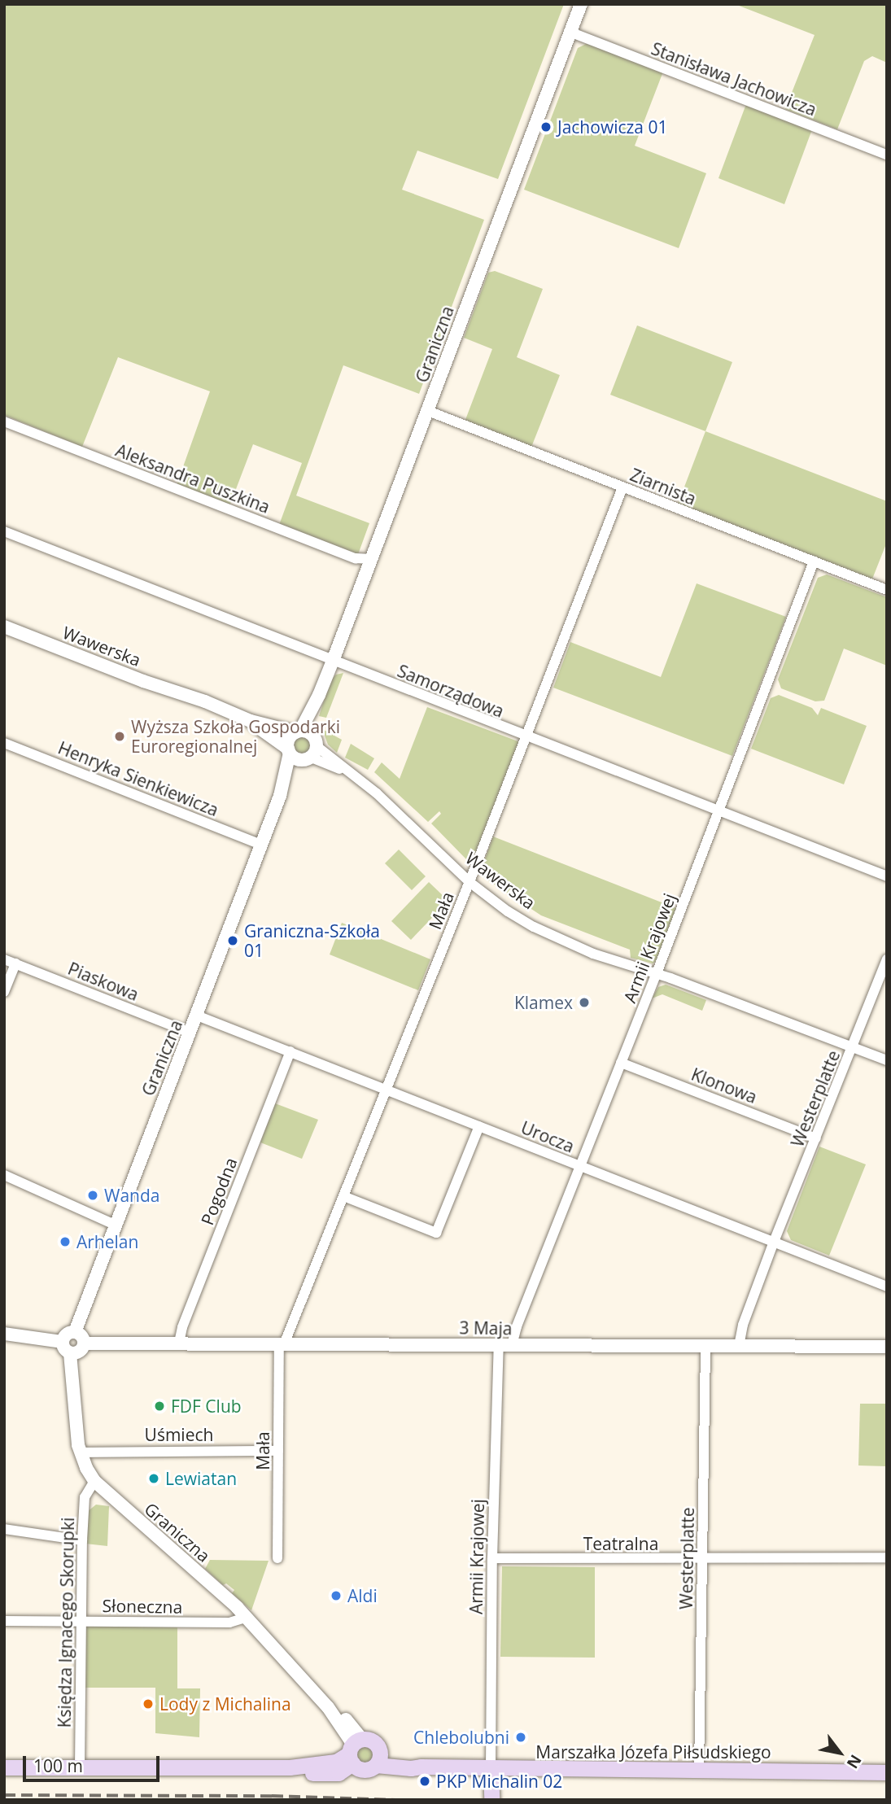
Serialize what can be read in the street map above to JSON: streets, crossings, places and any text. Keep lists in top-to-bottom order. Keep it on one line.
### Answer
{"streets":{"main road":["Marszałka Józefa Piłsudskiego"],"street":["Stanisława Jachowicza","Graniczna","Aleksandra Puszkina","Ziarnista","Wawerska","Samorządowa","Henryka Sienkiewicza","Mała","Armii Krajowej","Piaskowa","Klonowa","Westerplatte","Urocza","Pogodna","3 Maja","Uśmiech","Teatralna","Słoneczna","Księdza Ignacego Skorupki"]},"crossings":[["Stanisława Jachowicza","Graniczna"],["Graniczna","Aleksandra Puszkina"],["Graniczna","Ziarnista"],["Graniczna","Wawerska"],["Graniczna","Samorządowa"],["Graniczna","Henryka Sienkiewicza"],["Graniczna","Piaskowa"],["Graniczna","Urocza"],["Graniczna","3 Maja"],["Graniczna","Uśmiech"],["Graniczna","Słoneczna"],["Graniczna","Księdza Ignacego Skorupki"],["Graniczna","Marszałka Józefa Piłsudskiego"],["Ziarnista","Mała"],["Ziarnista","Armii Krajowej"],["Wawerska","Mała"],["Wawerska","Armii Krajowej"],["Wawerska","Westerplatte"],["Samorządowa","Mała"],["Samorządowa","Armii Krajowej"],["Mała","Urocza"],["Mała","3 Maja"],["Mała","Uśmiech"],["Armii Krajowej","Klonowa"],["Armii Krajowej","Urocza"],["Armii Krajowej","3 Maja"],["Armii Krajowej","Teatralna"],["Armii Krajowej","Marszałka Józefa Piłsudskiego"],["Klonowa","Westerplatte"],["Westerplatte","Urocza"],["Westerplatte","3 Maja"],["Westerplatte","Teatralna"],["Westerplatte","Marszałka Józefa Piłsudskiego"],["Urocza","Pogodna"],["Pogodna","3 Maja"],["Słoneczna","Księdza Ignacego Skorupki"]],"places":["Jachowicza 01","Wyższa Szkoła Gospodarki Euroregionalnej","Graniczna-Szkoła 01","Klamex","Wanda","Arhelan","FDF Club","Lewiatan","Aldi","Lody z Michalina","Chlebolubni","PKP Michalin 02"],"scale_bar":"100 m","north":"bottom right"}
